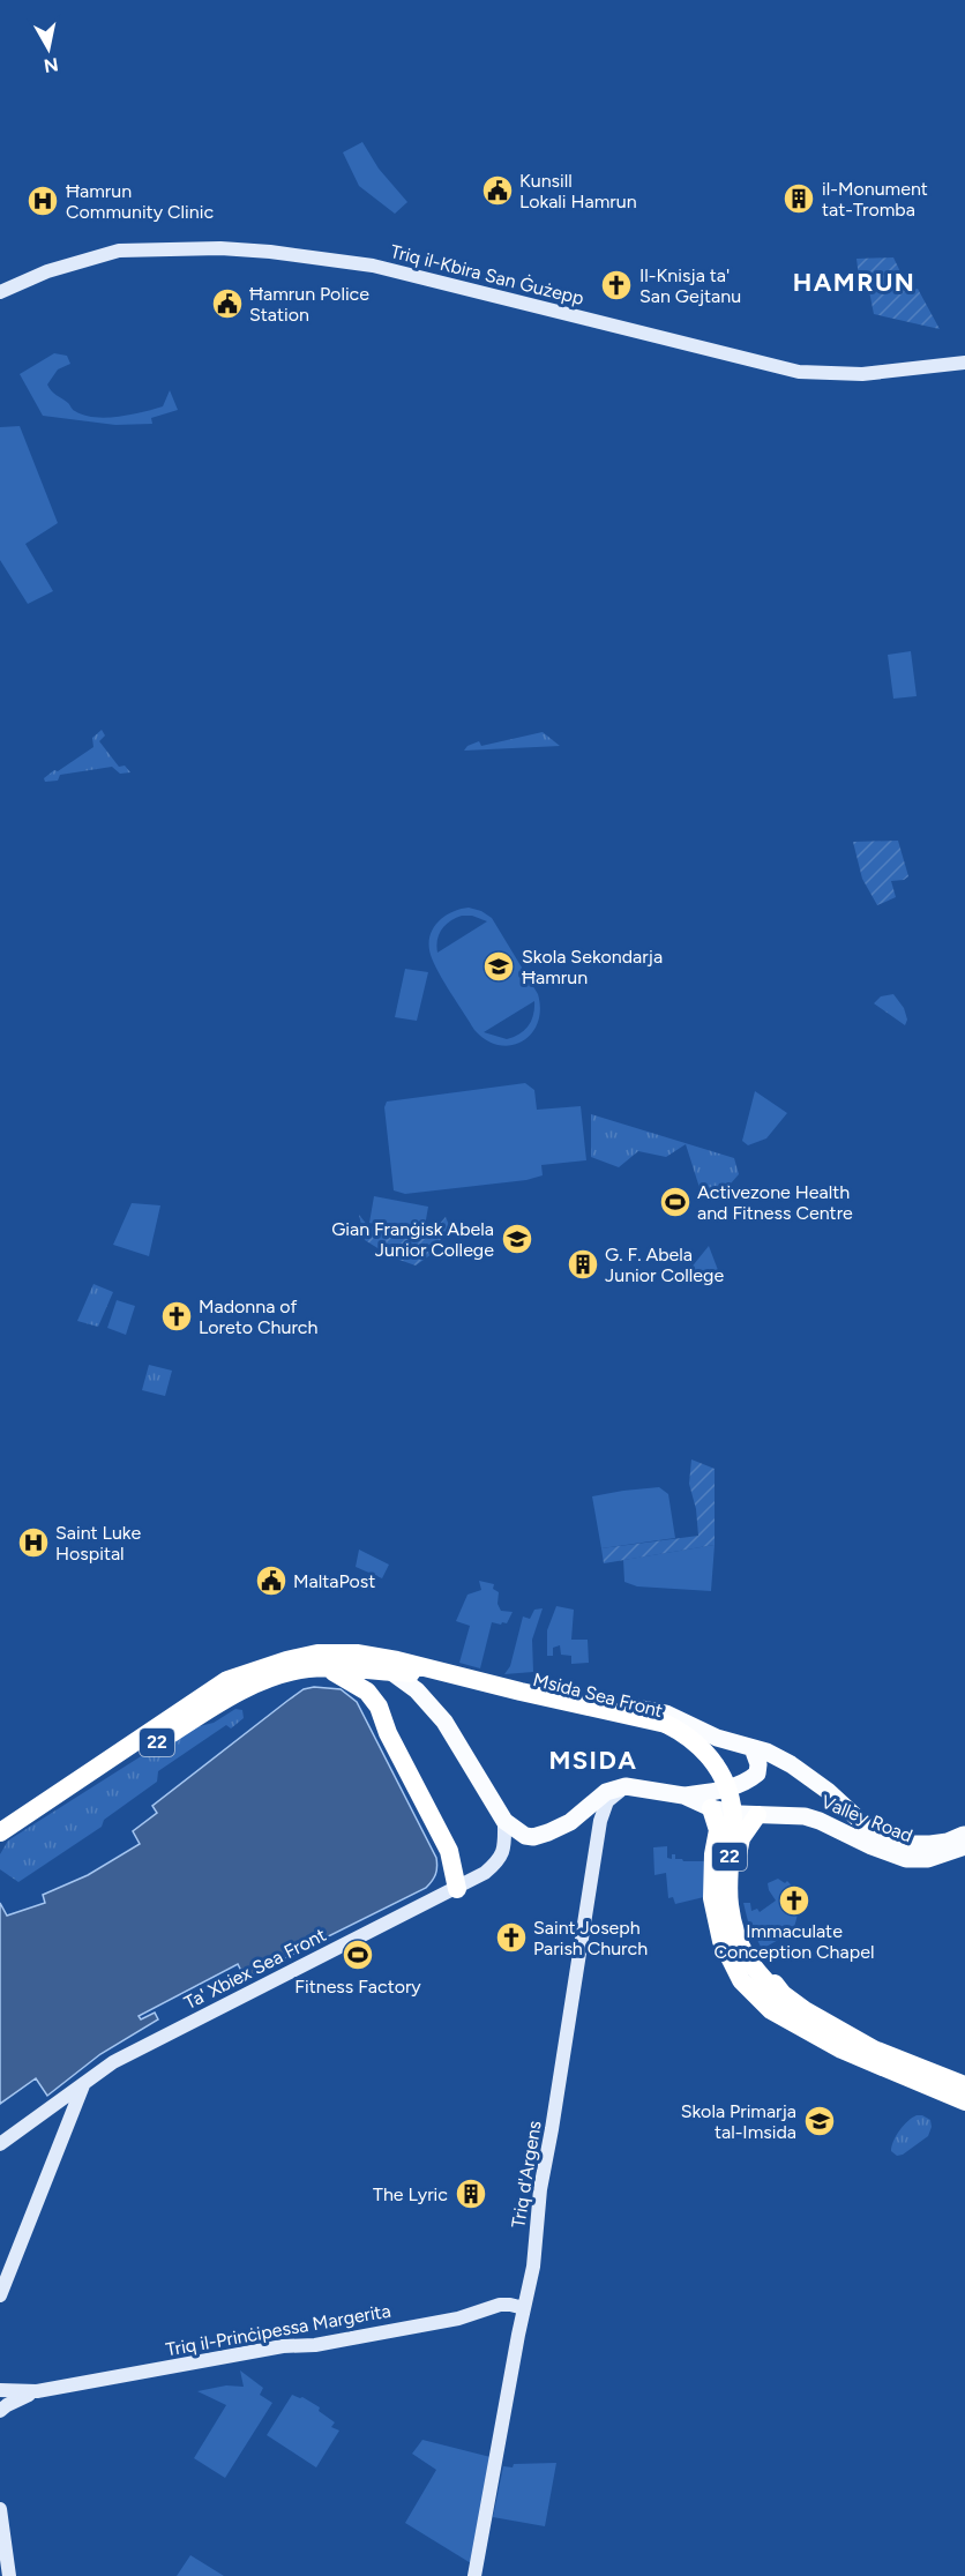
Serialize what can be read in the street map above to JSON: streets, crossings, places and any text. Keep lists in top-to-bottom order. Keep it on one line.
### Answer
{"streets":{"highway":["Msida Sea Front","22"],"main road":["Triq il-Kbira San Ġużepp","Valley Road","Ta' Xbiex Sea Front","Triq d'Argens","Triq il-Prinċipessa Margerita"]},"crossings":[["Msida Sea Front","Ta' Xbiex Sea Front"],["Triq d'Argens","Triq il-Prinċipessa Margerita"]],"districts":["HAMRUN","MSIDA"],"places":{"public building":["Kunsill Lokali Hamrun","Ħamrun Police Station","MaltaPost"],"building":["il-Monument tat-Tromba","G. F. Abela Junior College","The Lyric"],"hospital":["Ħamrun Community Clinic","Saint Luke Hospital"],"church":["Il-Knisja ta' San Gejtanu","Madonna of Loreto Church","Immaculate Conception Chapel","Saint Joseph Parish Church"],"school or university":["Skola Sekondarja Ħamrun","Gian Franġisk Abela Junior College","Skola Primarja tal-Imsida"],"sports":["Activezone Health and Fitness Centre","Fitness Factory"]},"north":"bottom"}
